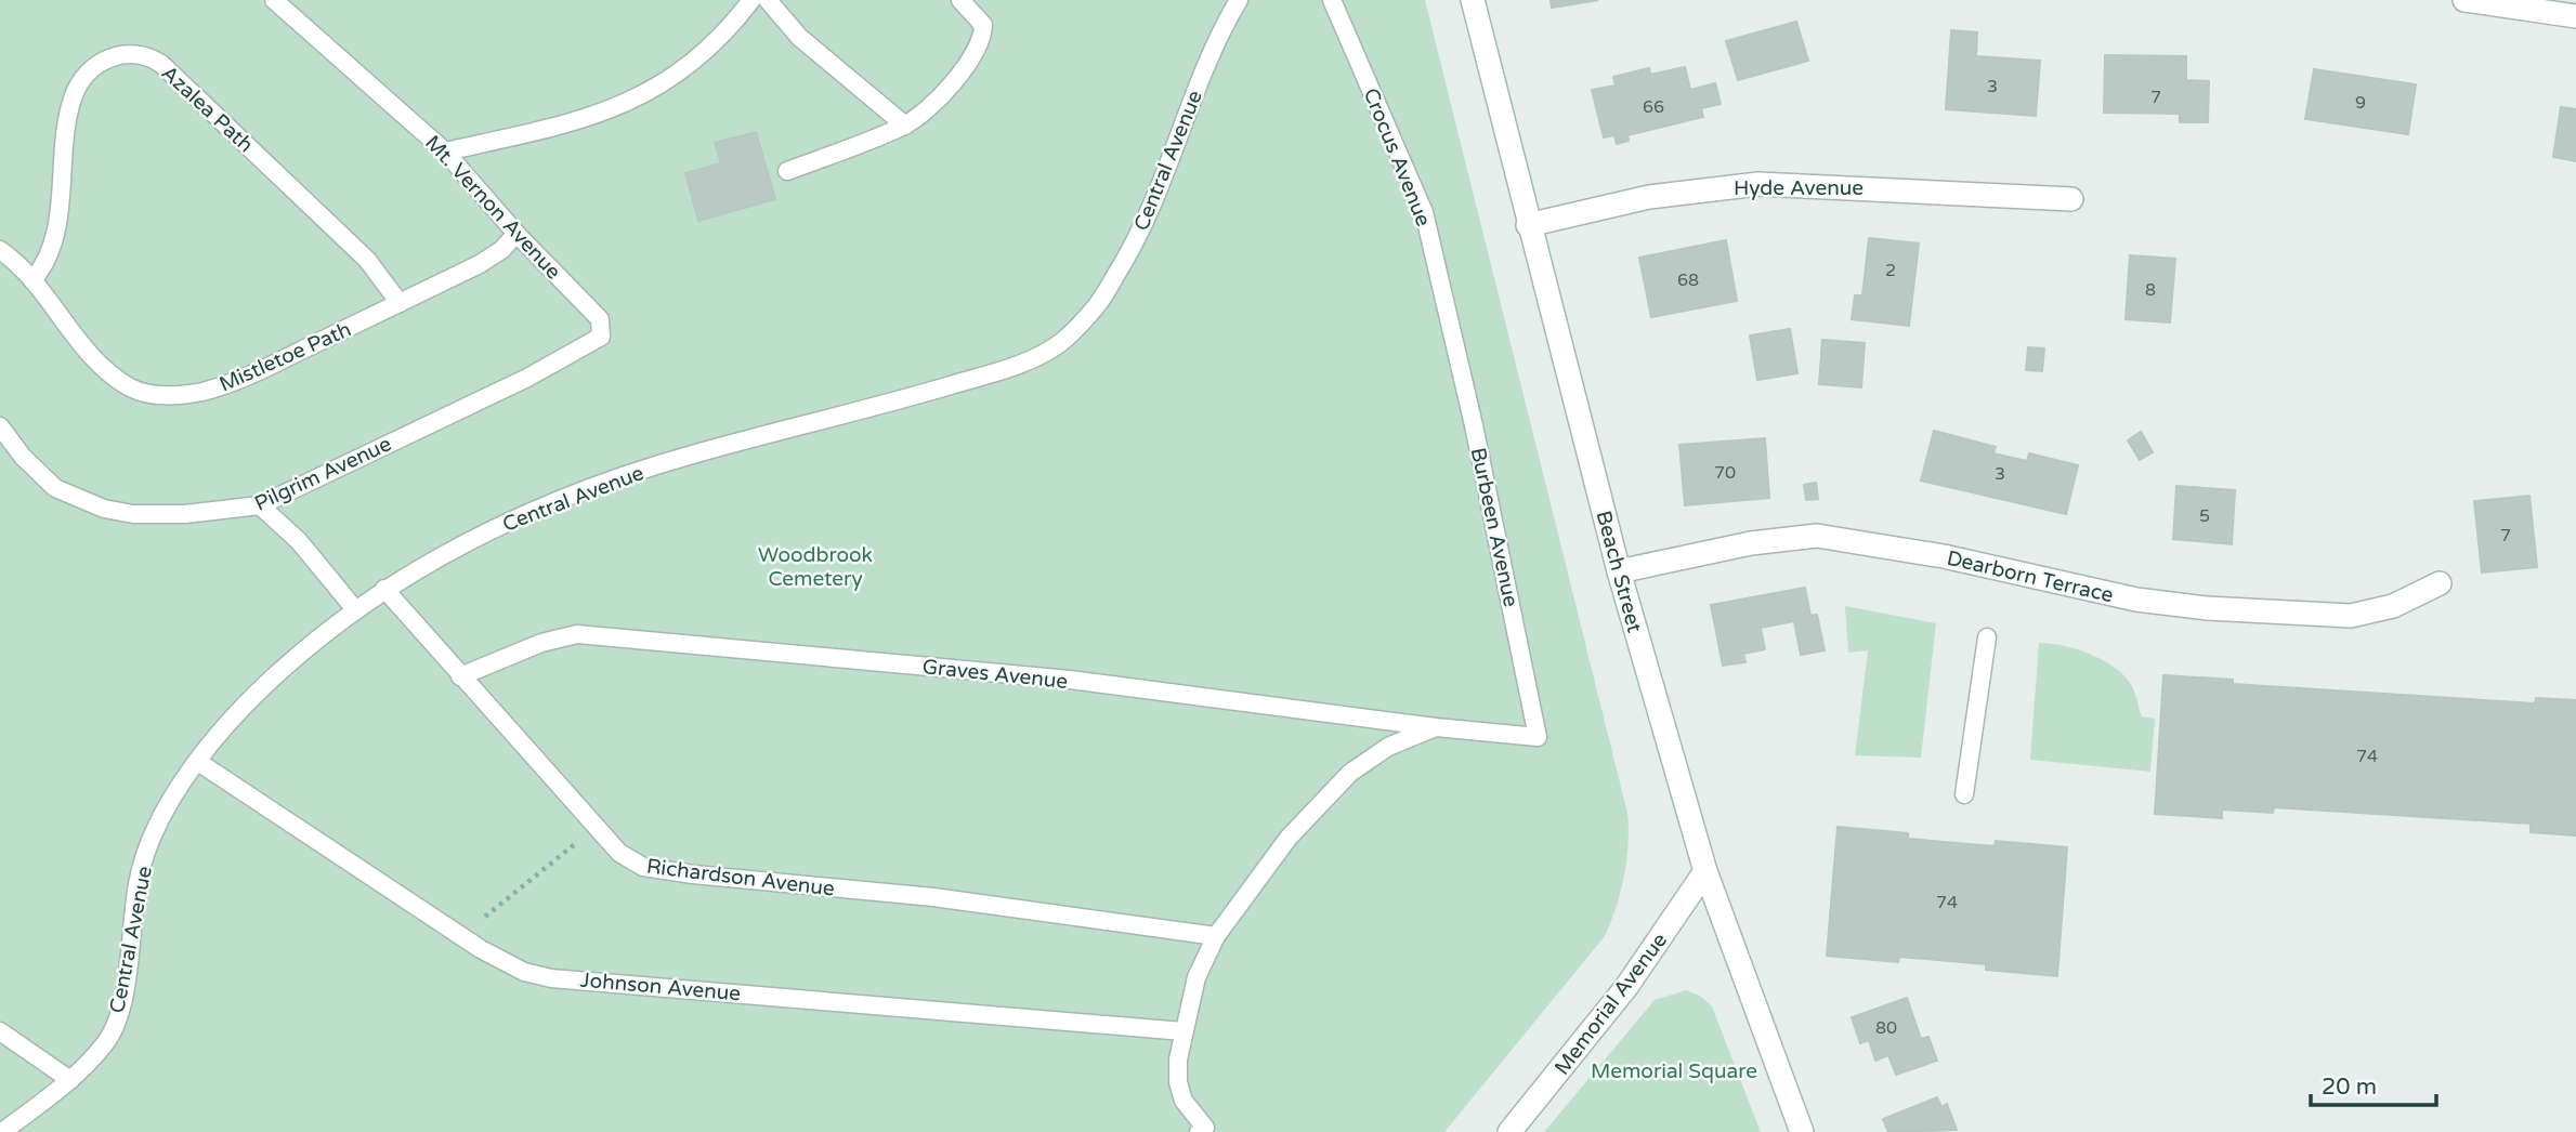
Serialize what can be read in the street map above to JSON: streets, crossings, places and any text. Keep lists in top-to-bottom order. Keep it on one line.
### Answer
{"streets":{"street":["Hyde Avenue","Beach Street","Dearborn Terrace","Memorial Avenue"],"lane":["Azalea Path","Crocus Avenue","Central Avenue","Mt. Vernon Avenue","Mistletoe Path","Pilgrim Avenue","Burbeen Avenue","Graves Avenue","Richardson Avenue","Johnson Avenue"]},"crossings":[["Azalea Path","Mistletoe Path"],["Crocus Avenue","Burbeen Avenue"],["Central Avenue","Richardson Avenue"],["Central Avenue","Johnson Avenue"],["Hyde Avenue","Beach Street"],["Mt. Vernon Avenue","Mistletoe Path"],["Mt. Vernon Avenue","Pilgrim Avenue"],["Burbeen Avenue","Graves Avenue"],["Beach Street","Dearborn Terrace"],["Beach Street","Memorial Avenue"],["Graves Avenue","Richardson Avenue"]],"parks":["Woodbrook Cemetery","Memorial Square"],"house_numbers":["3","7","9","66","2","68","8","70","3","5","7","74","74","80"],"scale_bar":"20 m"}
